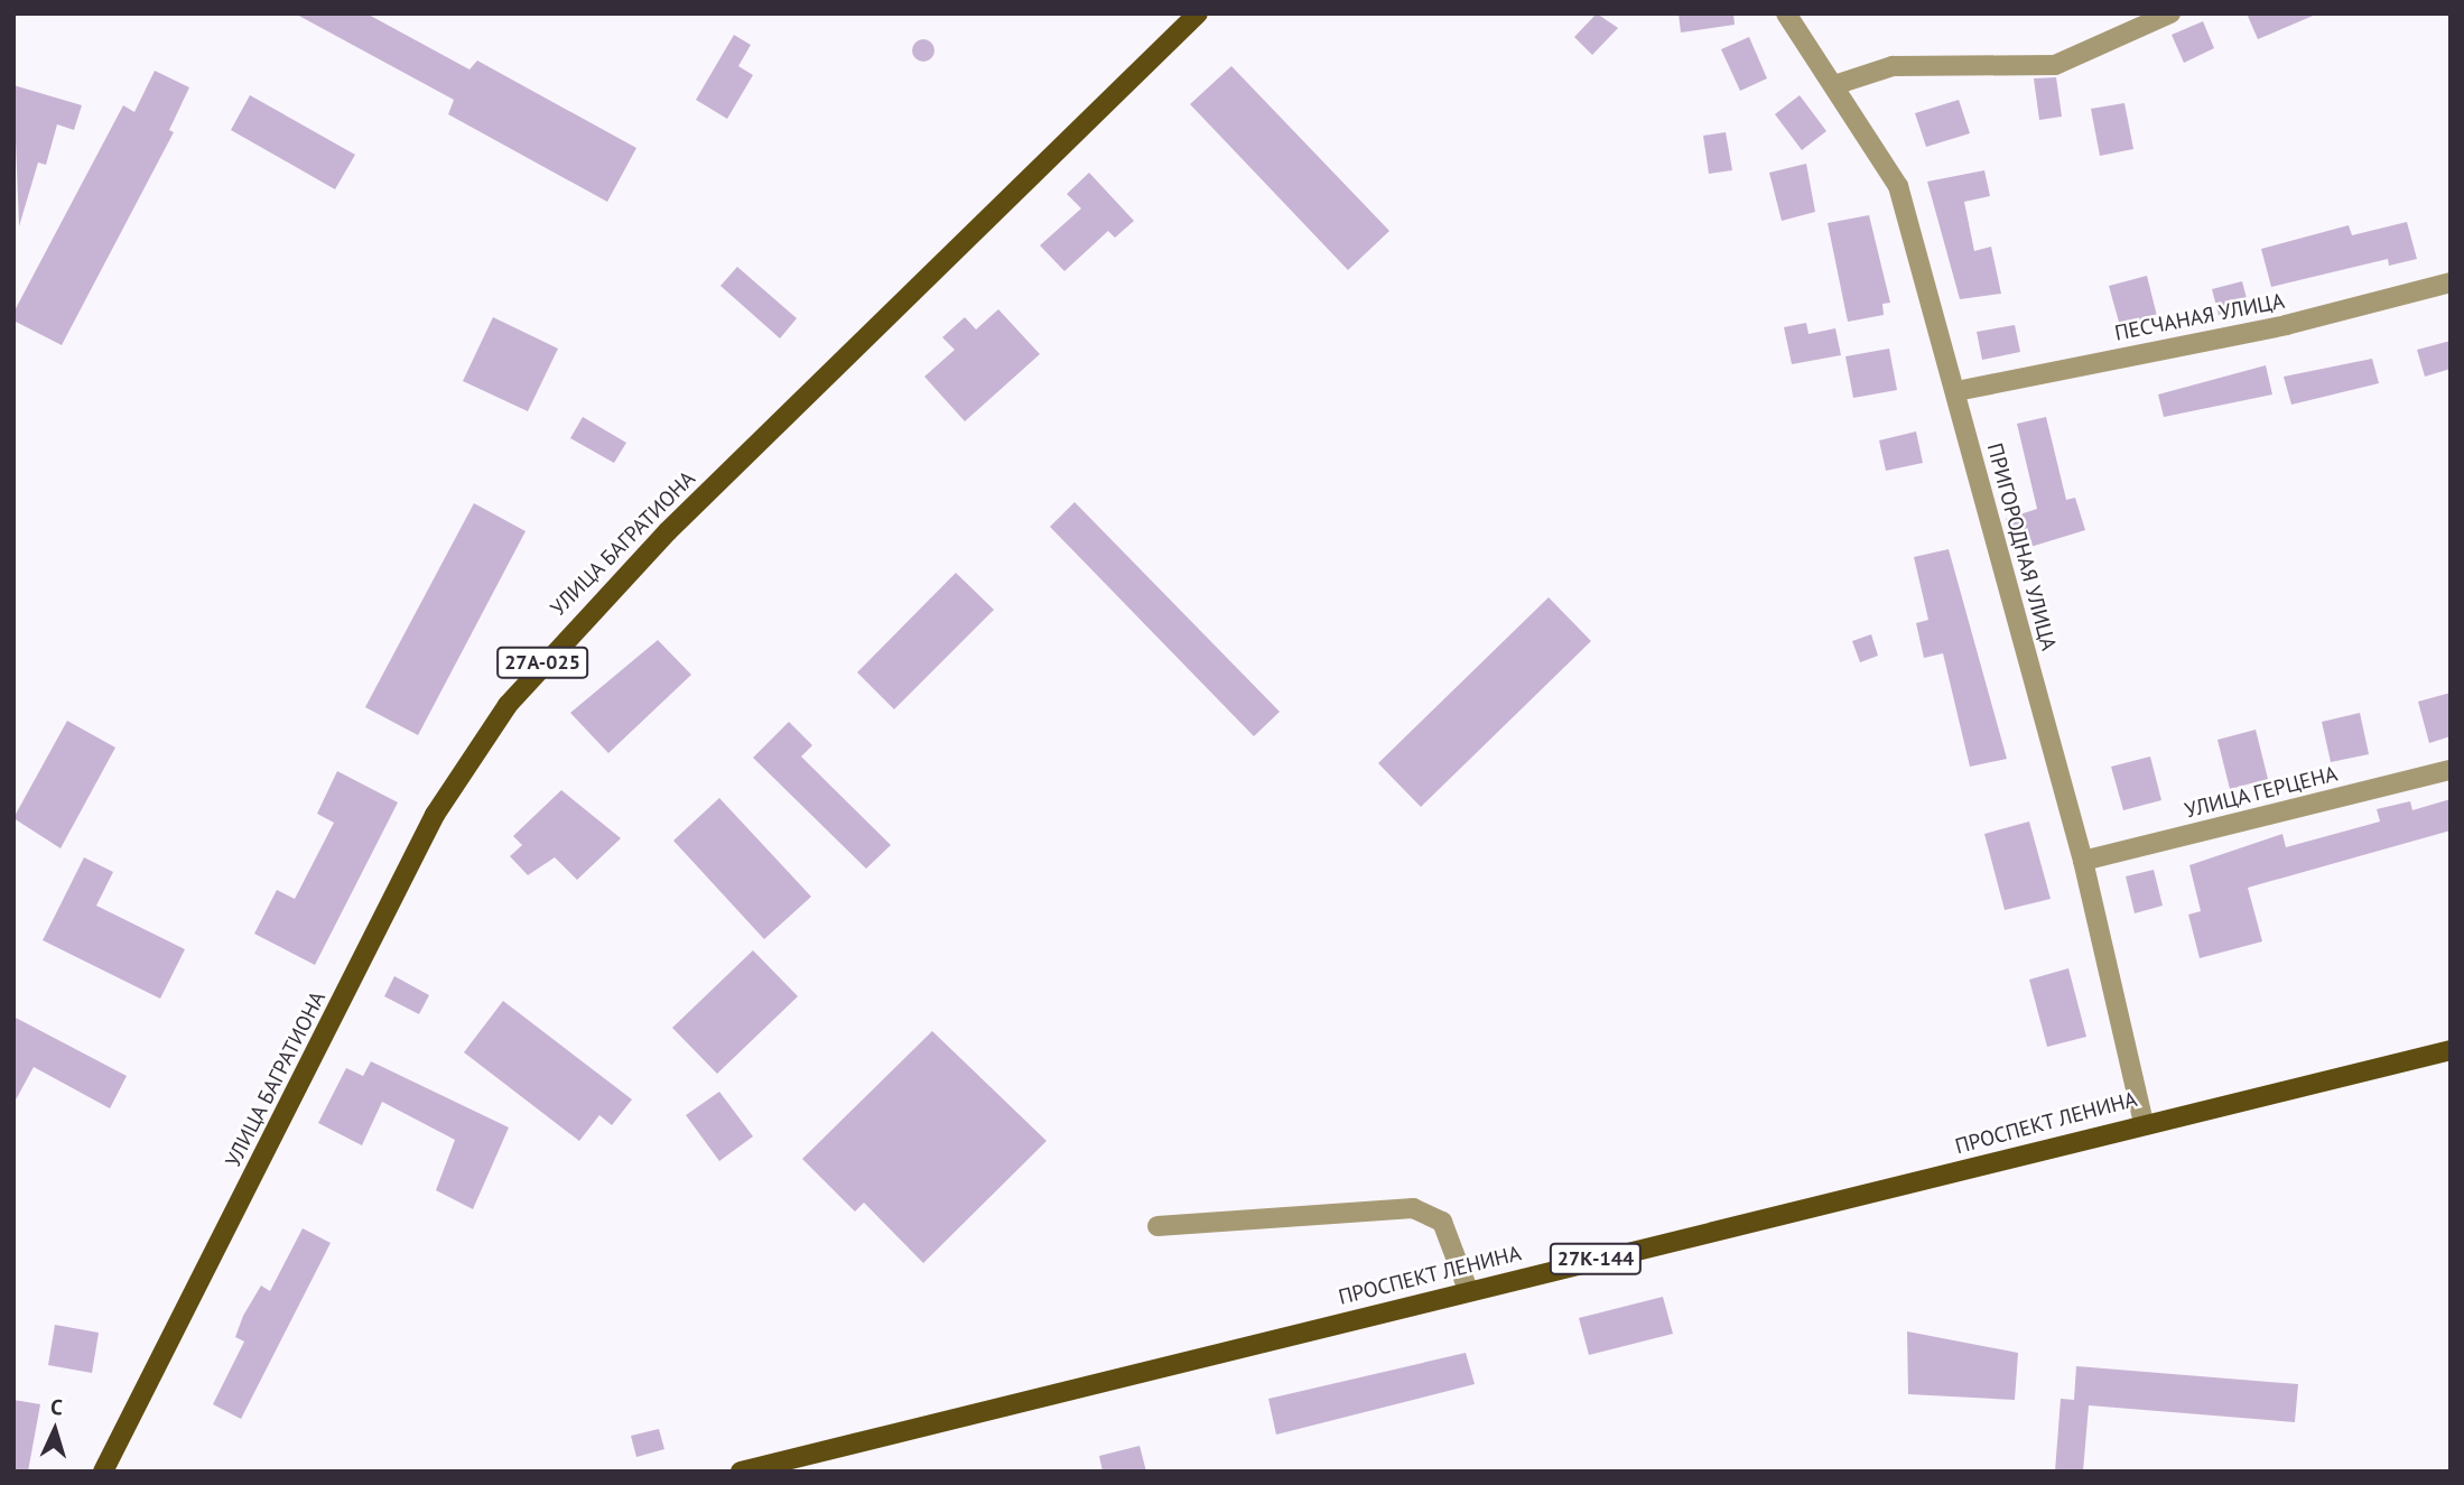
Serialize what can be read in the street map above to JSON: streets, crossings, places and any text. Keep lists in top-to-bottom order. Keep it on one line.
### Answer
{"streets":{"main road":["УЛИЦА БАГРАТИОНА","27А-025","ПРОСПЕКТ ЛЕНИНА","27К-144"],"street":["ПЕСЧАНАЯ УЛИЦА","ПРИГОРОДНАЯ УЛИЦА","УЛИЦА ГЕРЦЕНА"]},"crossings":[["ПЕСЧАНАЯ УЛИЦА","ПРИГОРОДНАЯ УЛИЦА"],["ПРИГОРОДНАЯ УЛИЦА","УЛИЦА ГЕРЦЕНА"],["ПРИГОРОДНАЯ УЛИЦА","ПРОСПЕКТ ЛЕНИНА"]],"north":"top"}
